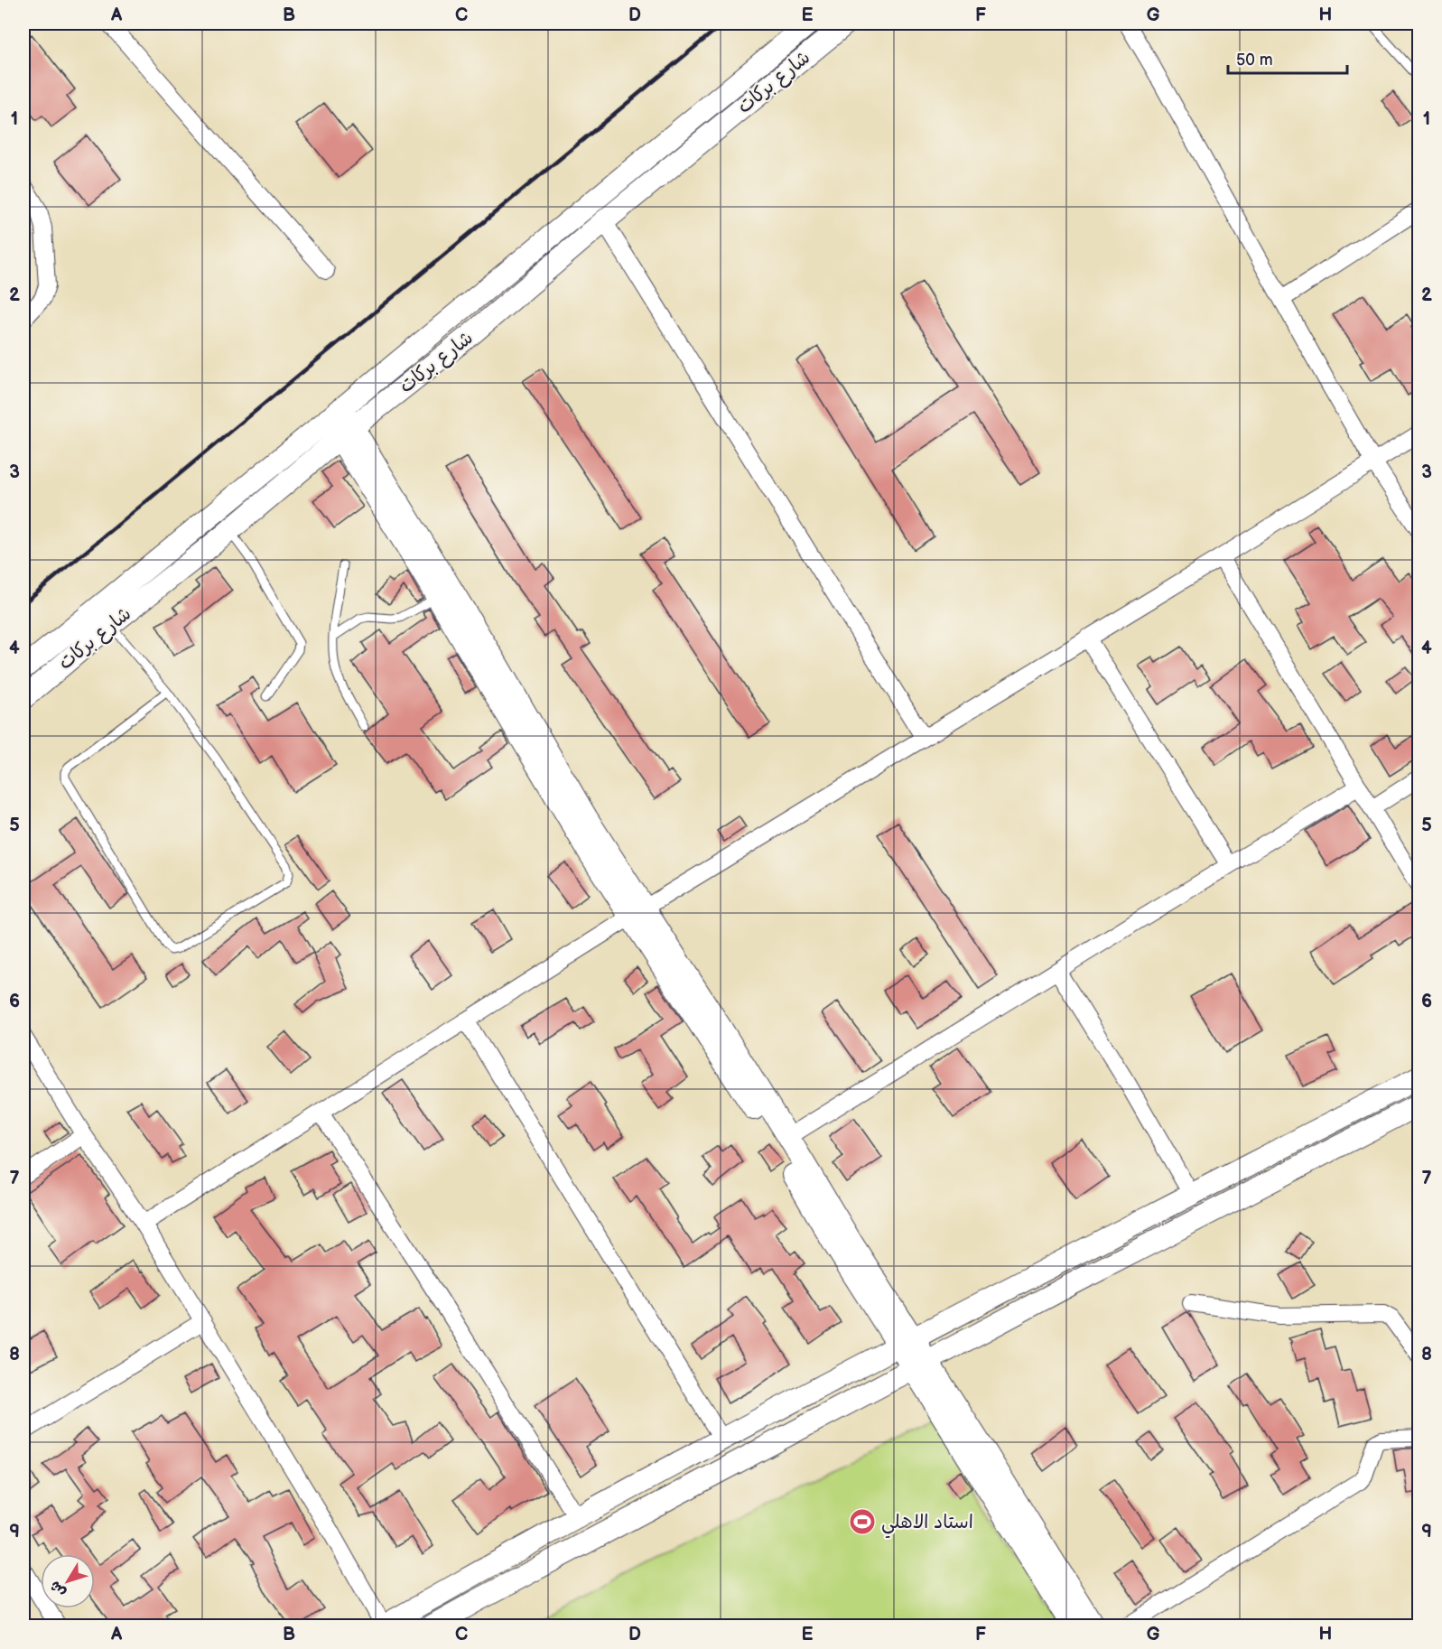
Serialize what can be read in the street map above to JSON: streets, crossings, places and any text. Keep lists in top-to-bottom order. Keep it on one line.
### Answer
{"streets":{"street":["شارع بركات"]},"places":{"sports":["استاد الاهلي"]},"scale_bar":"50 m","north":"bottom left","grid":{"columns":["A","B","C","D","E","F","G","H"],"rows":["1","2","3","4","5","6","7","8","9"]}}
